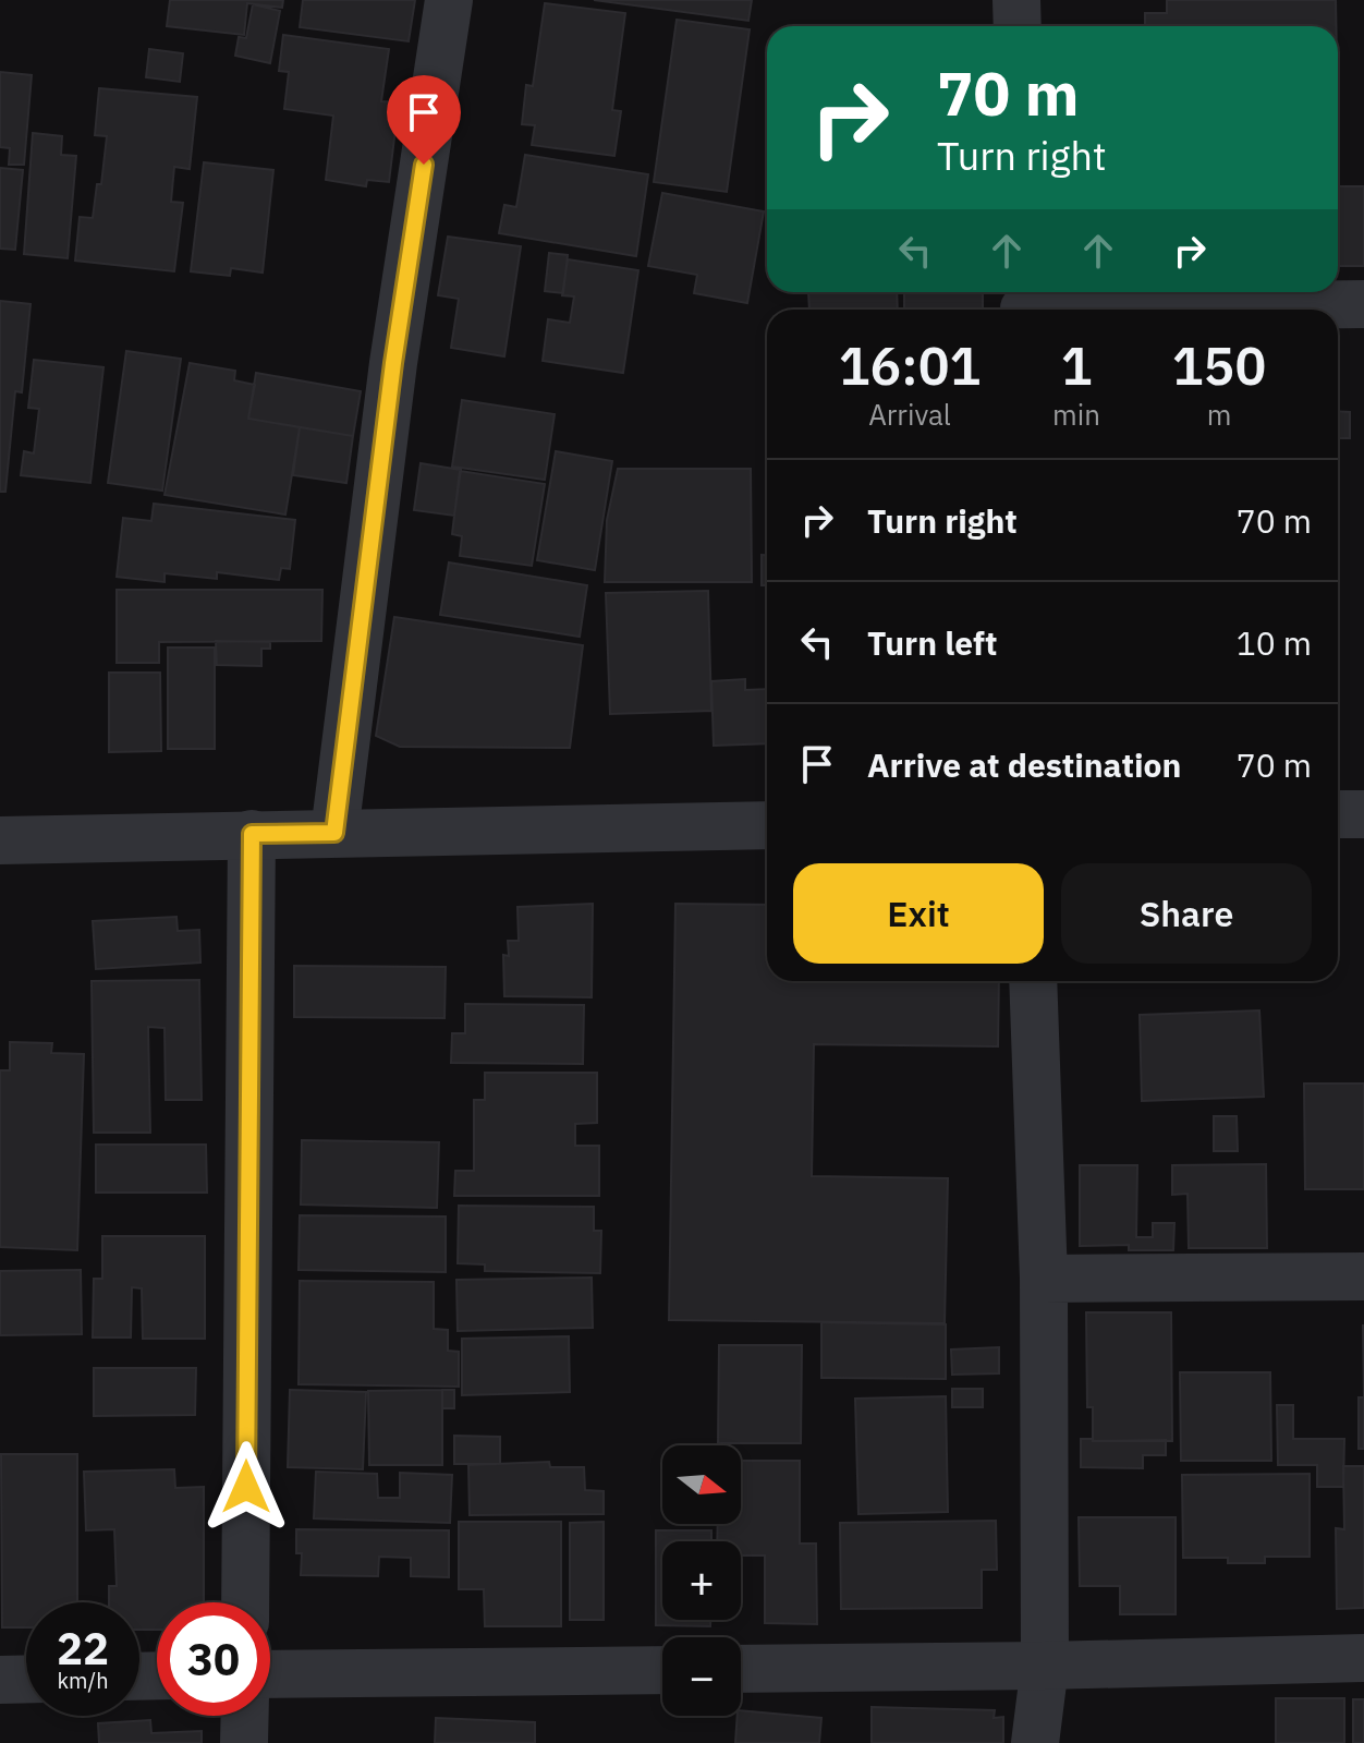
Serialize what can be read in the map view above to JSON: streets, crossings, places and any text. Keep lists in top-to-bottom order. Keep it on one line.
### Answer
{"north":"right","page":{"turn":["70 m","Turn right"],"eta":["16:01","Arrival","1","min","150","m"],"list":[{"name":"Turn right","value":"70 m"},{"name":"Turn left","value":"10 m"},{"name":"Arrive at destination","value":"70 m"}],"buttons":["Exit","Share"],"map_buttons":["+","−"],"speed":"22 km/h","limit":"30"}}
